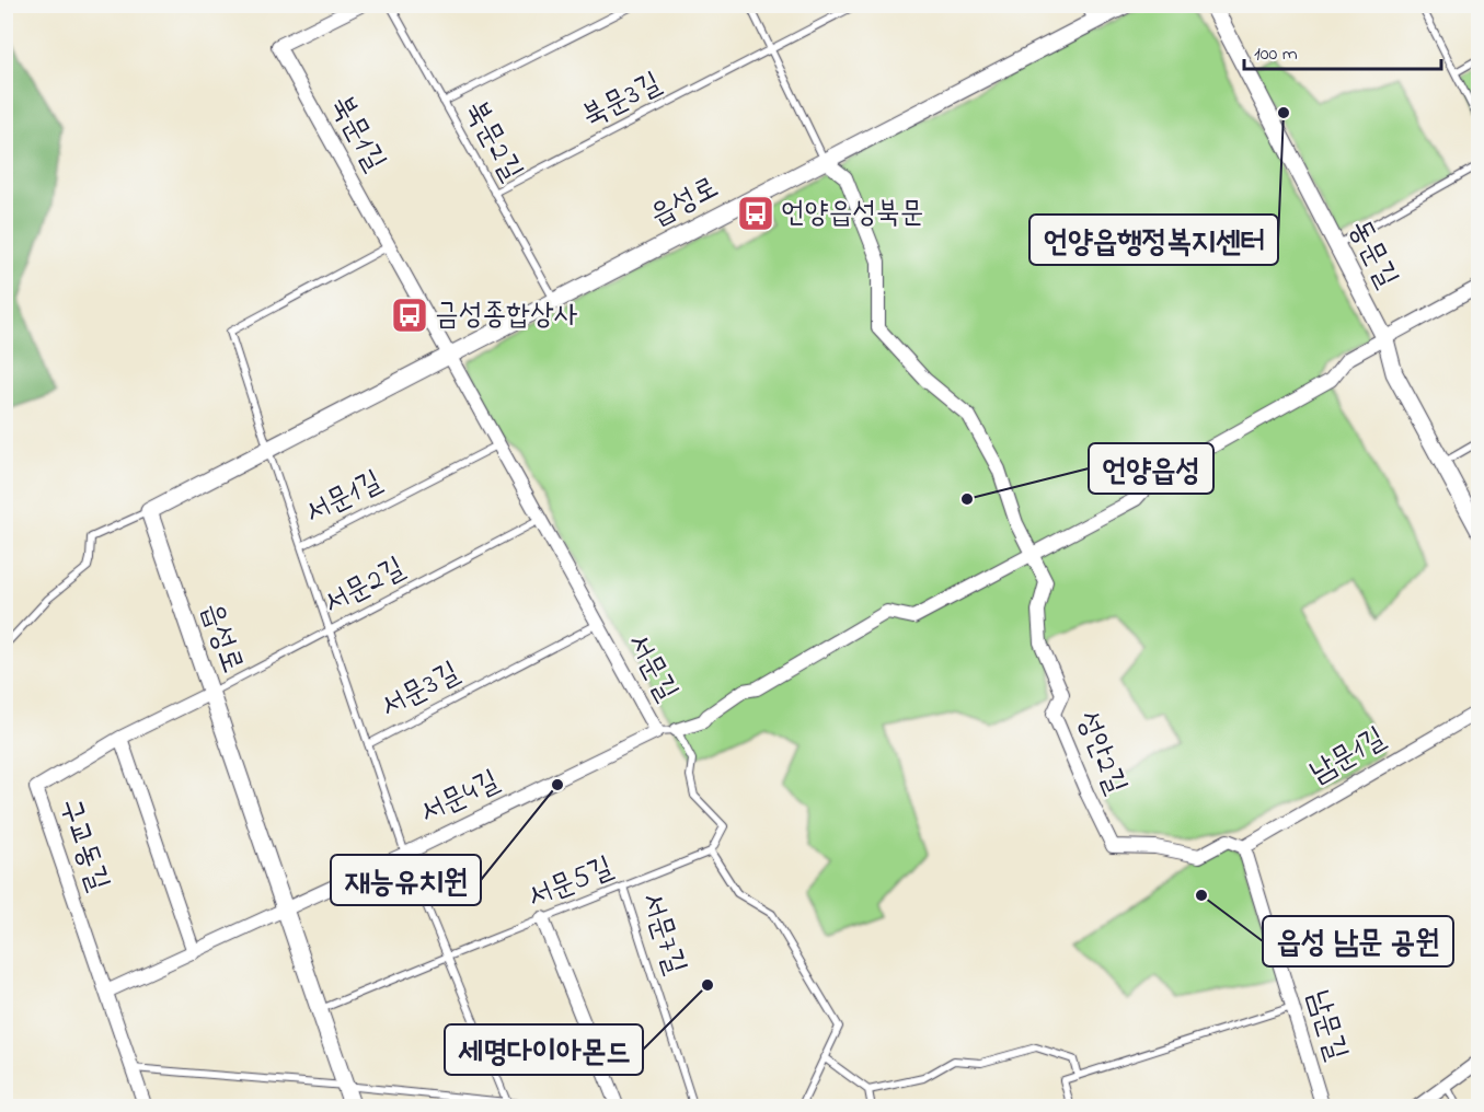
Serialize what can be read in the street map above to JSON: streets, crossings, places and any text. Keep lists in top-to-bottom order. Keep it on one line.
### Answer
{"streets":{"street":["북문1길","읍성로","동문길","서문길","성안2길","남문1길","서문4길","구교동길","남문길"],"lane":["북문3길","북문2길","서문1길","서문2길","서문3길","서문5길","서문7길"]},"crossings":[["북문3길","북문2길"],["북문1길","읍성로"],["북문1길","서문길"],["북문2길","읍성로"],["읍성로","서문1길"],["읍성로","서문2길"],["읍성로","서문길"],["읍성로","성안2길"],["읍성로","서문4길"],["읍성로","구교동길"],["읍성로","서문5길"],["서문1길","서문길"],["서문2길","서문길"],["서문2길","구교동길"],["서문길","서문3길"],["서문길","서문4길"],["서문길","서문5길"],["서문3길","서문4길"],["성안2길","남문1길"],["성안2길","남문길"],["남문1길","남문길"],["서문5길","서문7길"]],"places":{"other":["언양읍행정복지센터","언양읍성","재능유치원","읍성 남문 공원","세명다이아몬드"],"bus stop":["언양읍성북문","금성종합상사"]},"scale_bar":"100 m"}
